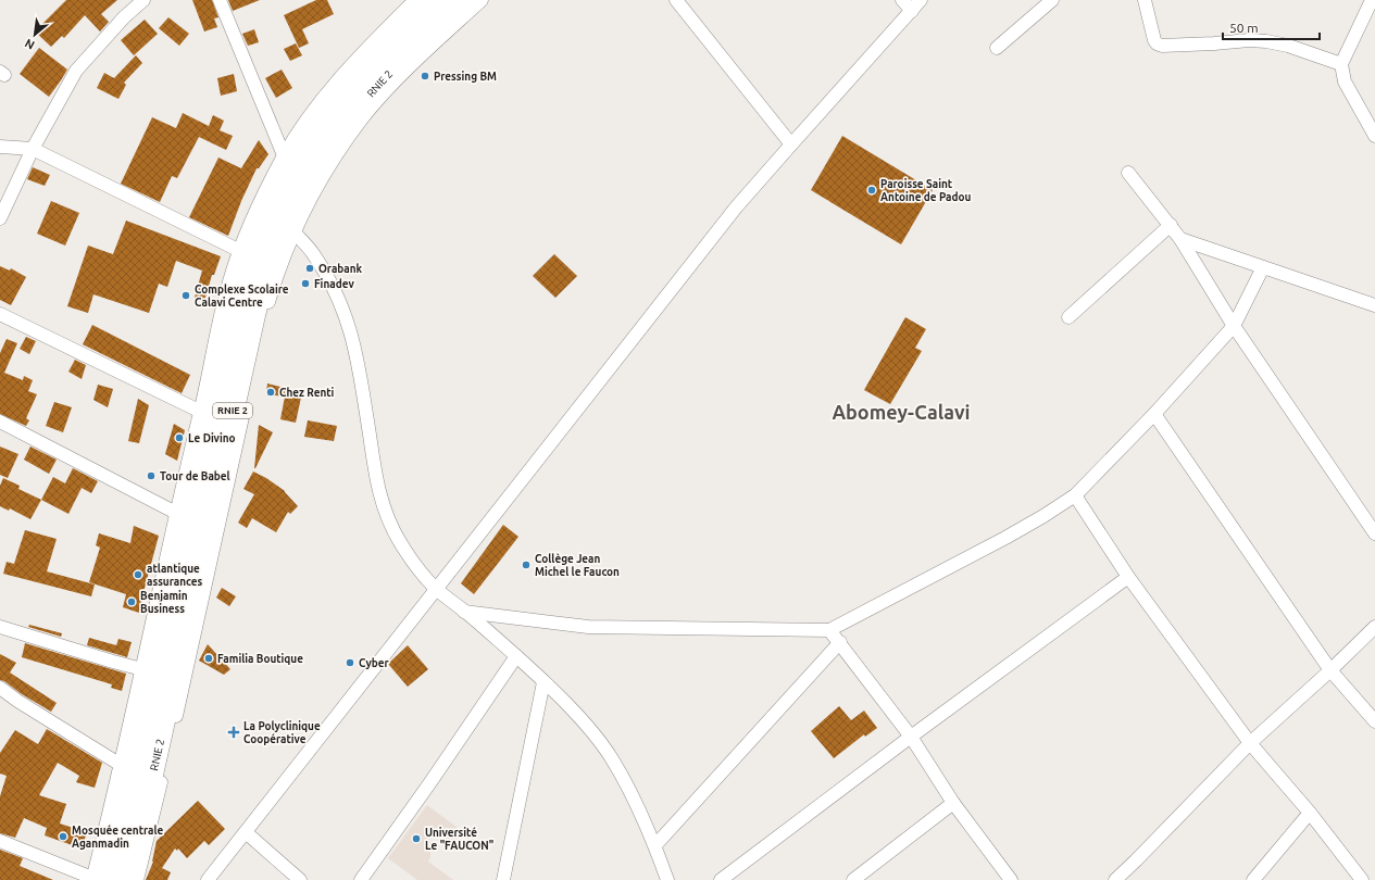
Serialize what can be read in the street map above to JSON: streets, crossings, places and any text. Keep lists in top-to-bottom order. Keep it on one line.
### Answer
{"streets":{"highway":["RNIE 2"]},"districts":["Abomey-Calavi"],"places":{"other":["Pressing BM","Paroisse Saint Antoine de Padou","Orabank","Finadev","Complexe Scolaire Calavi Centre","Chez Renti","Le Divino","Tour de Babel","Collège Jean Michel le Faucon","atlantique assurances","Benjamin Business","Familia Boutique","Cyber","Mosquée centrale Aganmadin","Université Le \"FAUCON\""],"health":["La Polyclinique Coopérative"]},"scale_bar":"50 m","north":"bottom left"}
